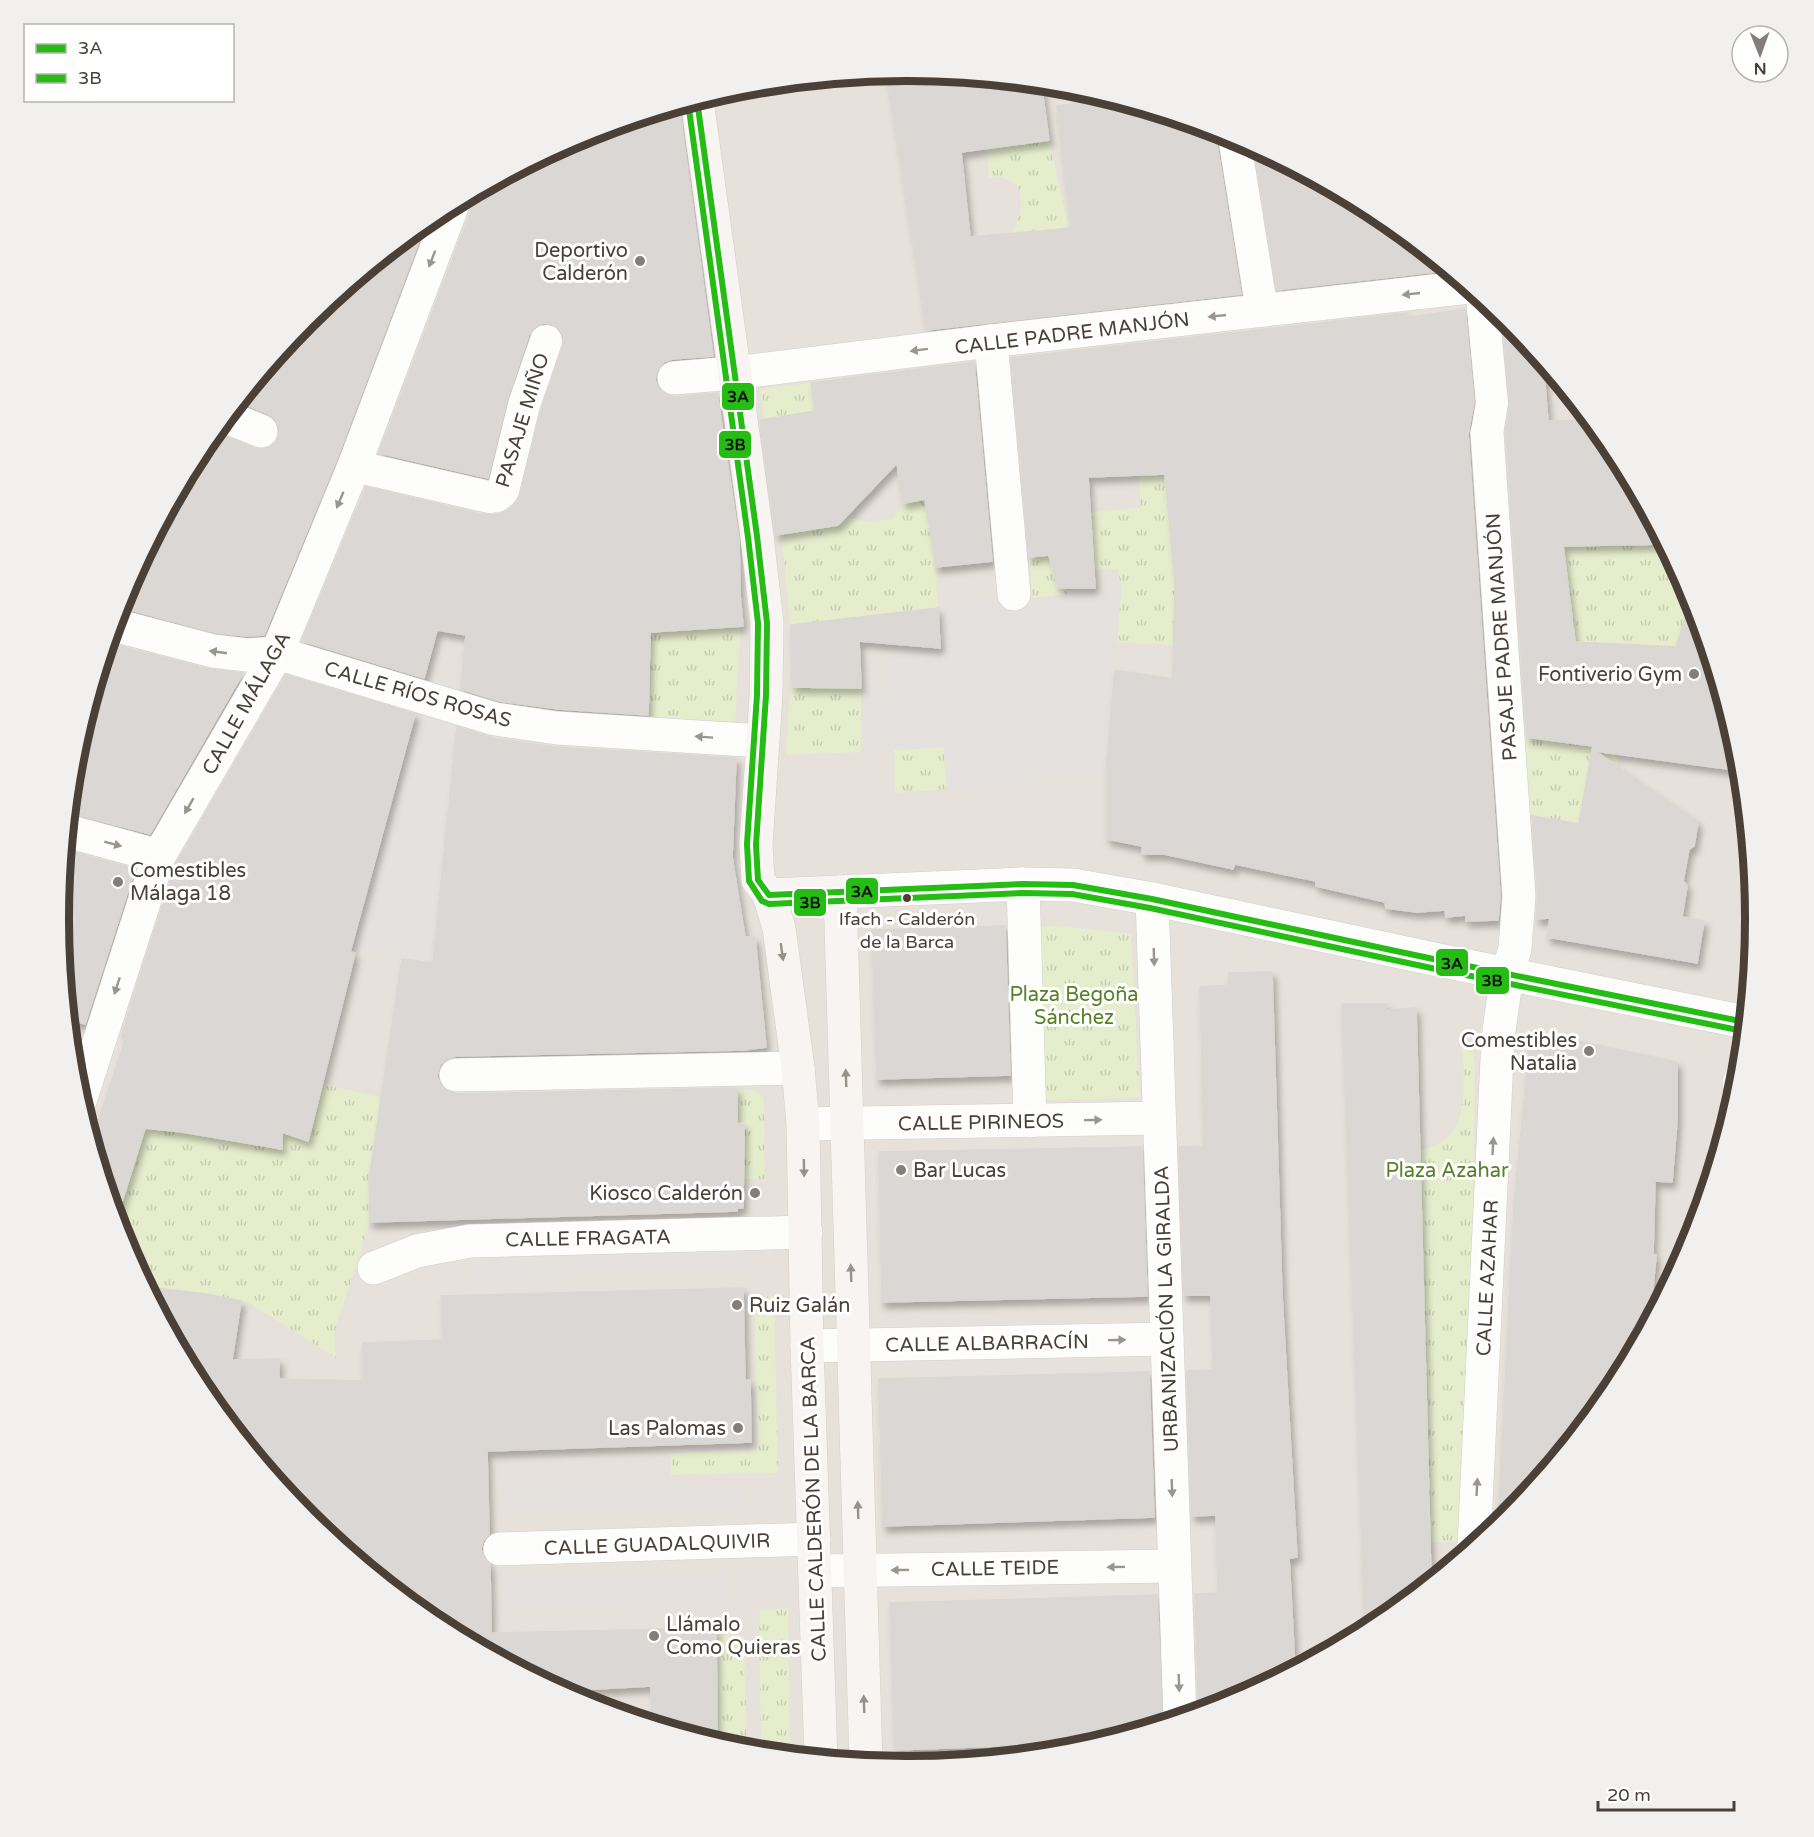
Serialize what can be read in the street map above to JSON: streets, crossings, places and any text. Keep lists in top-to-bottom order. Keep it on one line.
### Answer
{"streets":{"main road":["CALLE CALDERÓN DE LA BARCA"],"street":["CALLE PADRE MANJÓN","PASAJE MIÑO","PASAJE PADRE MANJÓN","CALLE RÍOS ROSAS","CALLE MÁLAGA","CALLE PIRINEOS","CALLE FRAGATA","CALLE AZAHAR","URBANIZACIÓN LA GIRALDA","CALLE ALBARRACÍN","CALLE GUADALQUIVIR","CALLE TEIDE"]},"crossings":[["CALLE PADRE MANJÓN","CALLE CALDERÓN DE LA BARCA"],["PASAJE MIÑO","CALLE MÁLAGA"],["PASAJE PADRE MANJÓN","CALLE AZAHAR"],["CALLE RÍOS ROSAS","CALLE MÁLAGA"],["CALLE RÍOS ROSAS","CALLE CALDERÓN DE LA BARCA"],["CALLE PIRINEOS","URBANIZACIÓN LA GIRALDA"],["CALLE PIRINEOS","CALLE CALDERÓN DE LA BARCA"],["CALLE FRAGATA","CALLE CALDERÓN DE LA BARCA"],["URBANIZACIÓN LA GIRALDA","CALLE ALBARRACÍN"],["URBANIZACIÓN LA GIRALDA","CALLE TEIDE"],["CALLE ALBARRACÍN","CALLE CALDERÓN DE LA BARCA"],["CALLE CALDERÓN DE LA BARCA","CALLE GUADALQUIVIR"],["CALLE CALDERÓN DE LA BARCA","CALLE TEIDE"],["CALLE GUADALQUIVIR","CALLE TEIDE"]],"one_way":["CALLE PADRE MANJÓN","CALLE RÍOS ROSAS","CALLE MÁLAGA","CALLE AZAHAR","CALLE ALBARRACÍN","CALLE TEIDE"],"parks":["Plaza Begoña Sánchez","Plaza Azahar"],"places":["Deportivo Calderón","Fontiverio Gym","Comestibles Málaga 18","Ifach - Calderón de la Barca","Comestibles Natalia","Bar Lucas","Kiosco Calderón","Ruiz Galán","Las Palomas","Llámalo Como Quieras"],"lines":["transit line 3A","transit line 3B"],"legend":["3A","3B"],"scale_bar":"20 m","north":"bottom"}
